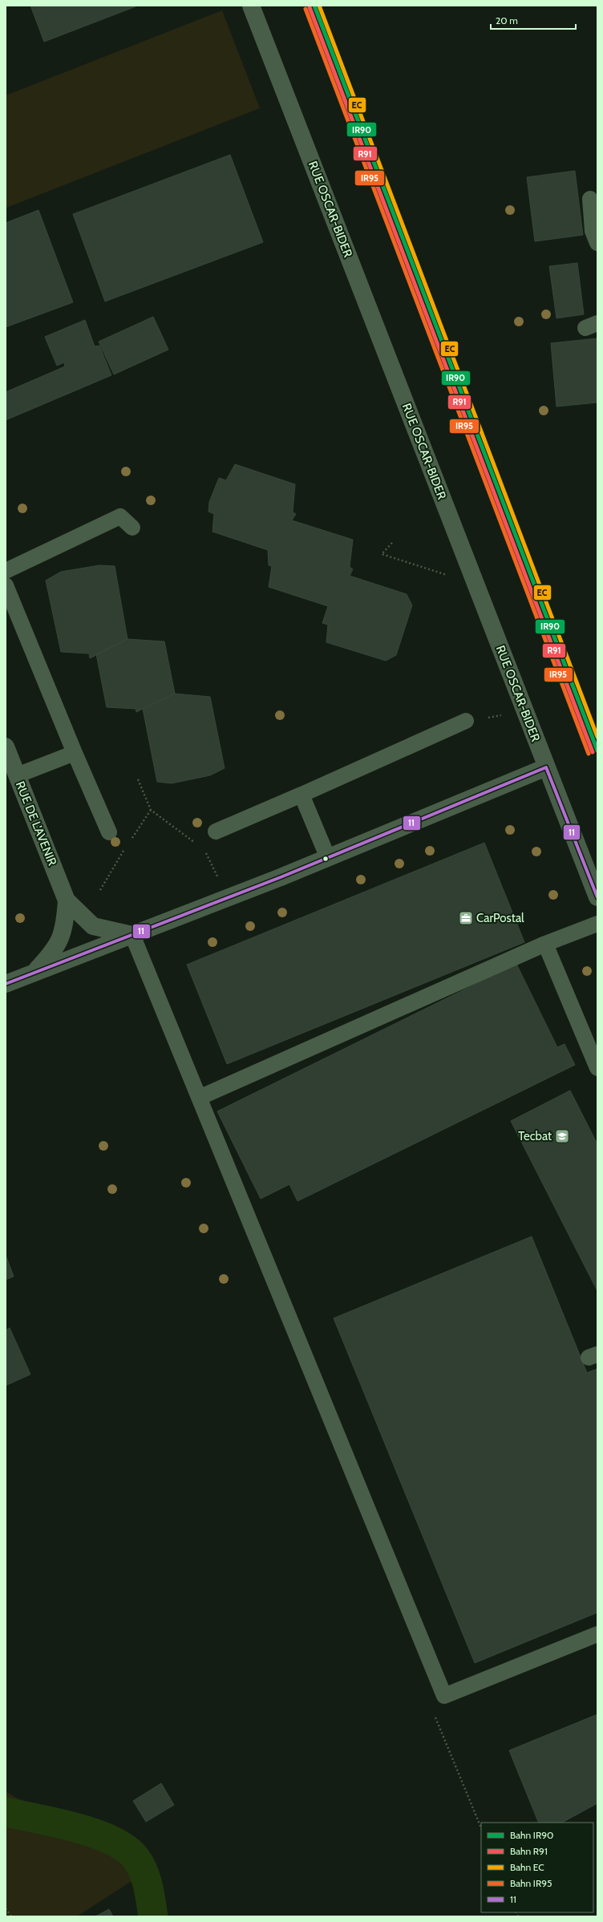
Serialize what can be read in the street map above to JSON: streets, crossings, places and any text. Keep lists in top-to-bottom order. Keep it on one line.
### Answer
{"streets":{"street":["RUE OSCAR-BIDER","RUE DE L'AVENIR"]},"places":{"office":["CarPostal"],"school or university":["Tecbat"]},"lines":["rail line IR90","rail line EC","rail line R91","rail line IR95","transit line 11"],"legend":["Bahn IR90","Bahn R91","Bahn EC","Bahn IR95","11"],"scale_bar":"20 m"}
